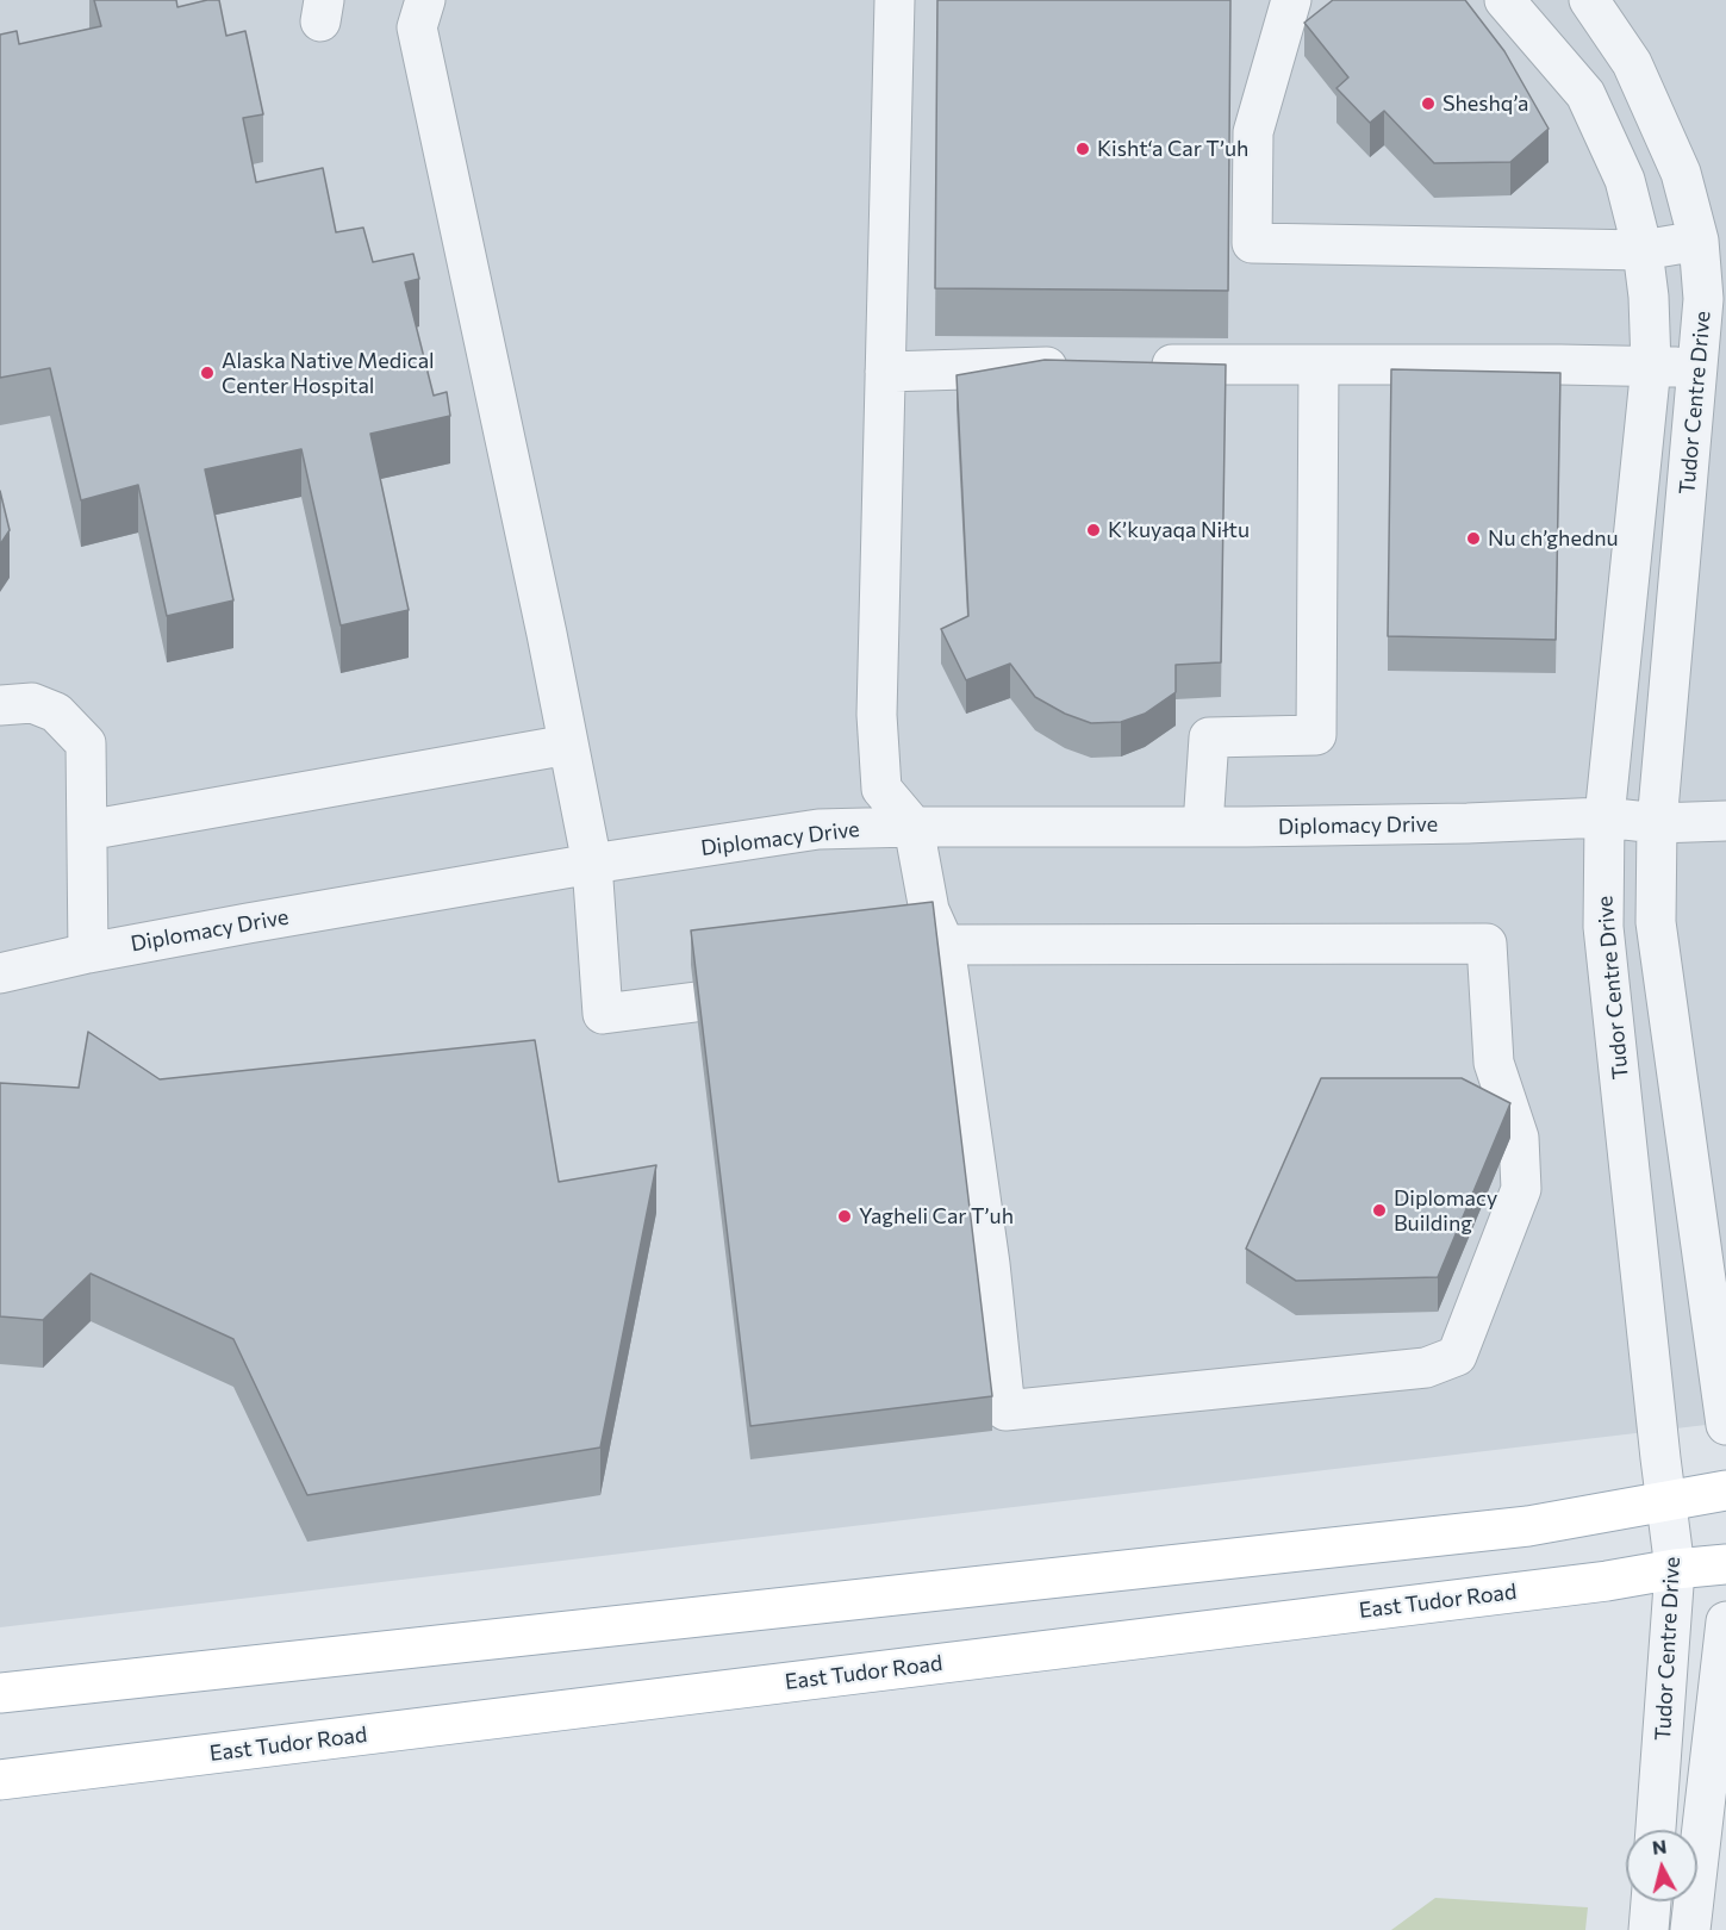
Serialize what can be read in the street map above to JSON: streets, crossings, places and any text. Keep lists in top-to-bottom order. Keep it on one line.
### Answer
{"streets":{"main road":["East Tudor Road"],"street":["Tudor Centre Drive","Diplomacy Drive"]},"crossings":[["Tudor Centre Drive","Diplomacy Drive"],["Tudor Centre Drive","East Tudor Road"]],"places":["Sheshq’a","Kisht‘a Car T’uh","Alaska Native Medical Center Hospital","K’kuyaqa Niłtu","Nu ch’ghednu","Diplomacy Building","Yagheli Car T’uh"],"north":"top"}
